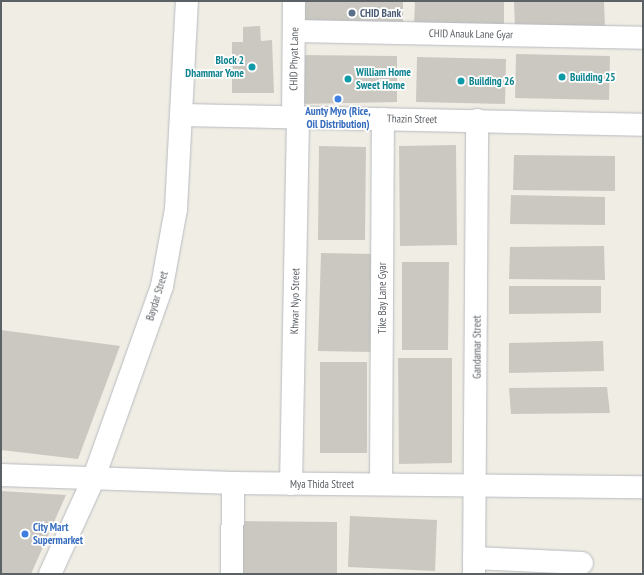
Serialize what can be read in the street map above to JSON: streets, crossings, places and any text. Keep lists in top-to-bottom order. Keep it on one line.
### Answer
{"streets":{"street":["CHID Anauk Lane Gyar","CHID Phyat Lane","Thazin Street","Baydar Street","Tike Bay Lane Gyar","Khwar Nyo Street","Gandamar Street","Mya Thida Street"]},"crossings":[["CHID Anauk Lane Gyar","CHID Phyat Lane"],["CHID Phyat Lane","Thazin Street"],["CHID Phyat Lane","Khwar Nyo Street"],["Thazin Street","Baydar Street"],["Thazin Street","Tike Bay Lane Gyar"],["Thazin Street","Khwar Nyo Street"],["Thazin Street","Gandamar Street"],["Baydar Street","Mya Thida Street"],["Tike Bay Lane Gyar","Mya Thida Street"],["Khwar Nyo Street","Mya Thida Street"],["Gandamar Street","Mya Thida Street"]],"places":["CHID Bank","Block 2 Dhammar Yone","Building 25","William Home Sweet Home","Building 26","Aunty Myo (Rice, Oil Distribution)","City Mart Supermarket"]}
